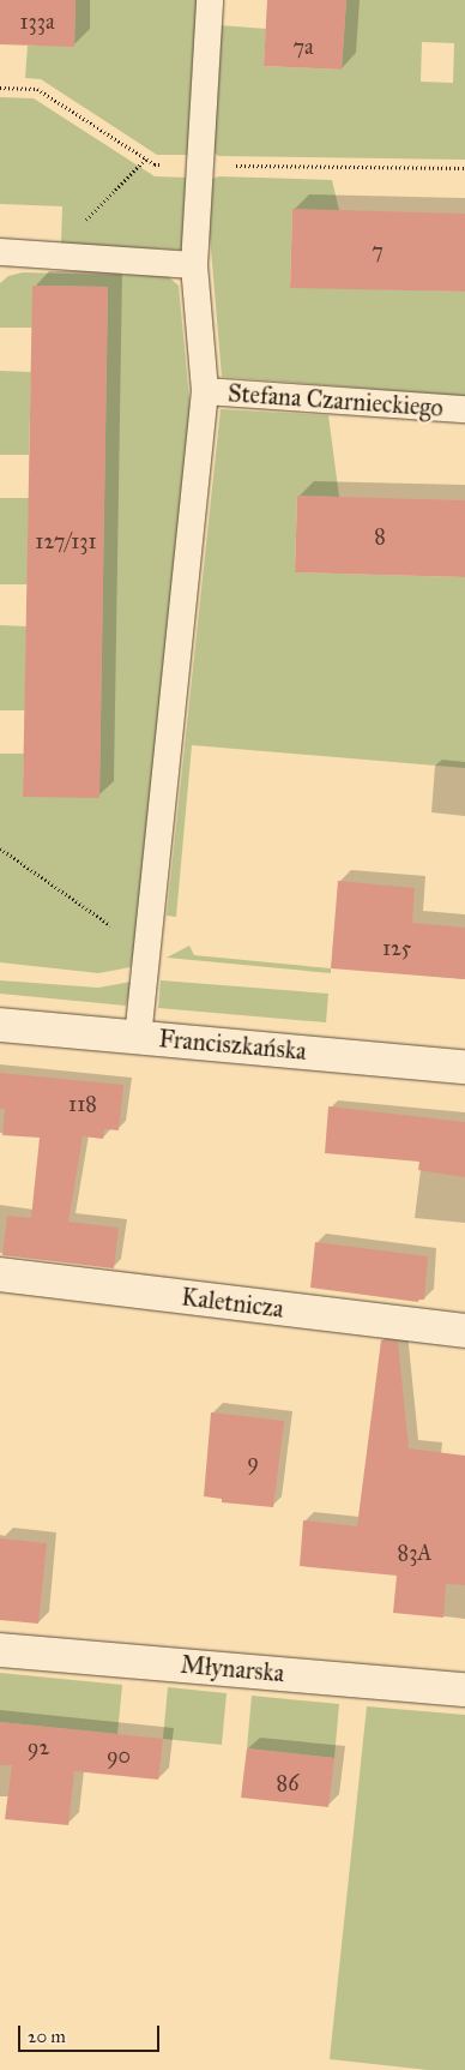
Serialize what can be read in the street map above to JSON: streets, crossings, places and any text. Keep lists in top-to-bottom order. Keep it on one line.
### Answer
{"streets":{"street":["Franciszkańska","Kaletnicza","Młynarska"],"lane":["Stefana Czarnieckiego"]},"house_numbers":["133a","7a","7","8","127/131","125","118","9","83A","92","90","86"],"scale_bar":"20 m"}
